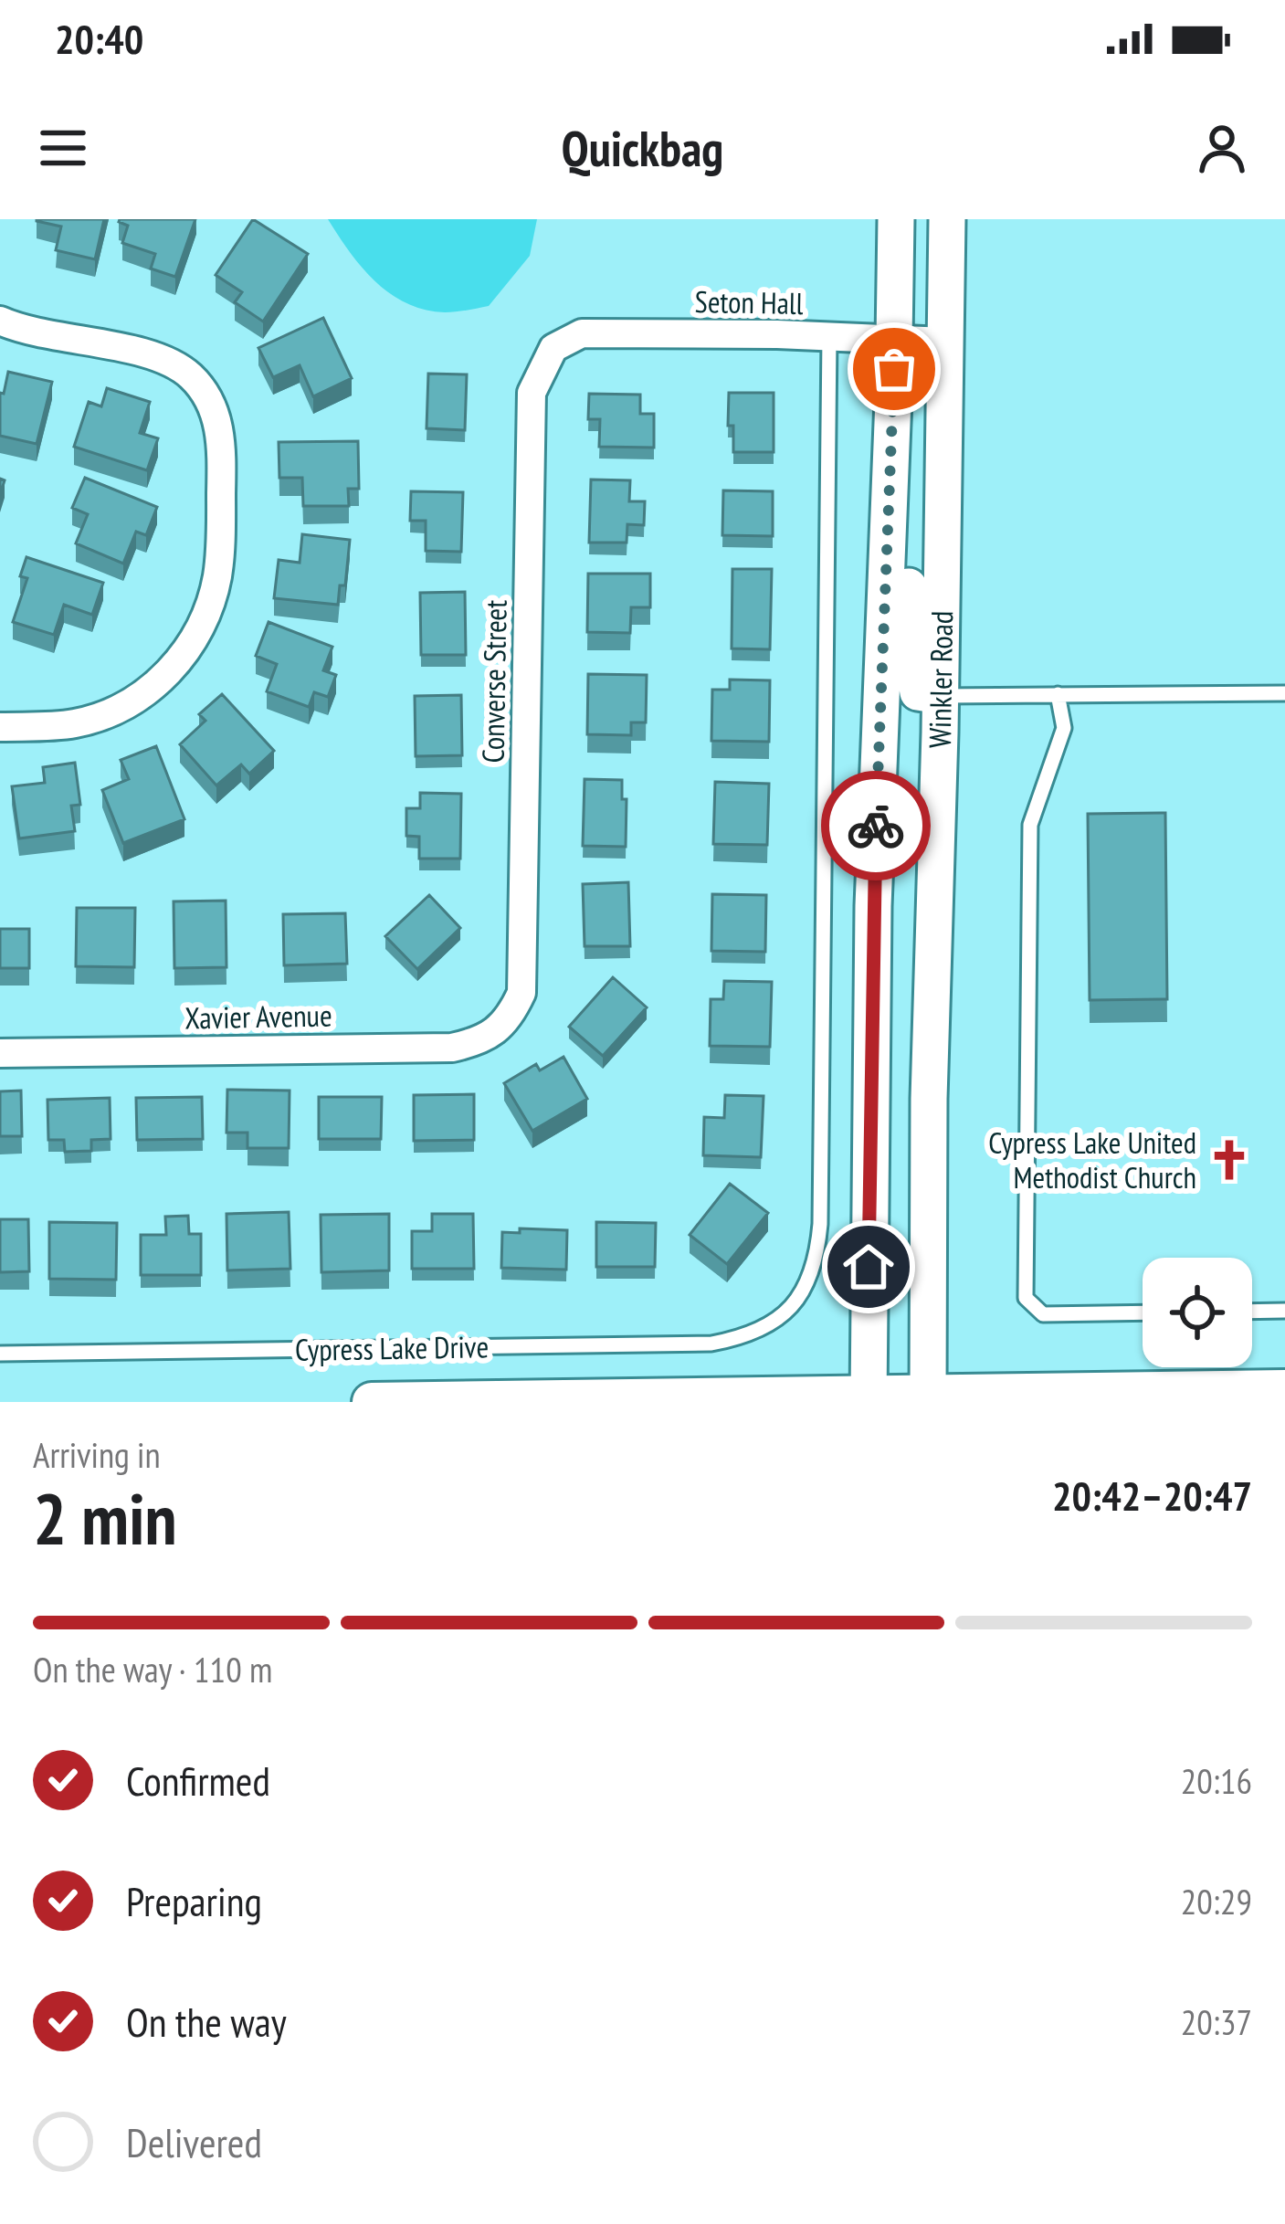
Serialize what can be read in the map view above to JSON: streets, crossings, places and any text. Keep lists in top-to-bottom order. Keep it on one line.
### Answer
{"streets":{"main road":["Cypress Lake Drive"],"street":["Seton Hall","Winkler Road","Converse Street","Xavier Avenue"]},"crossings":[["Seton Hall","Winkler Road"],["Seton Hall","Converse Street"],["Seton Hall","Cypress Lake Drive"],["Winkler Road","Cypress Lake Drive"],["Converse Street","Xavier Avenue"]],"places":{"church":["Cypress Lake United Methodist Church"]},"page":{"status":"20:40","header":"Quickbag","heading":["2 min","Arriving in","20:42–20:47"],"bar":"On the way · 110 m","list":[["Confirmed","20:16"],["Preparing","20:29"],["On the way","20:37"],"Delivered"]}}
